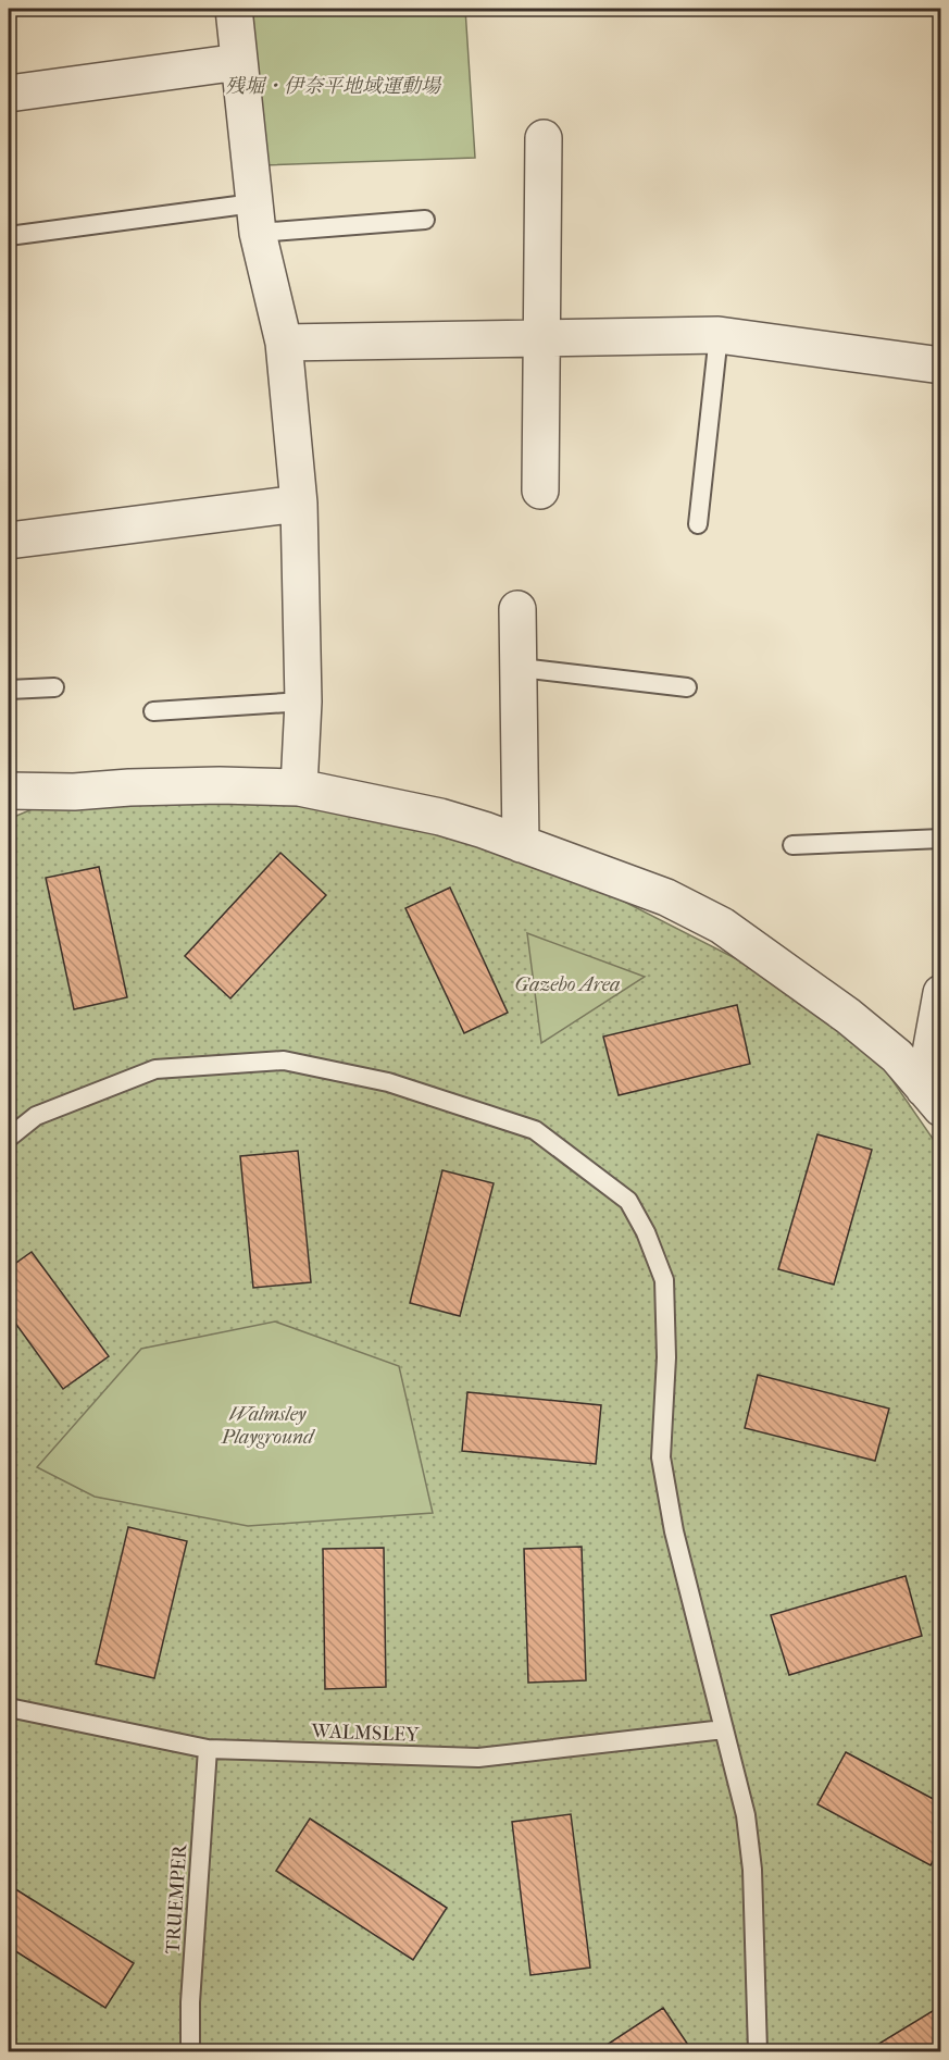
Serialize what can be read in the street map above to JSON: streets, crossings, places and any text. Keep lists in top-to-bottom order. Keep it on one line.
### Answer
{"streets":{"lane":["WALMSLEY","TRUEMPER"]},"crossings":[["WALMSLEY","TRUEMPER"]],"parks":["残堀・伊奈平地域運動場","Gazebo Area","Walmsley Playground"]}
